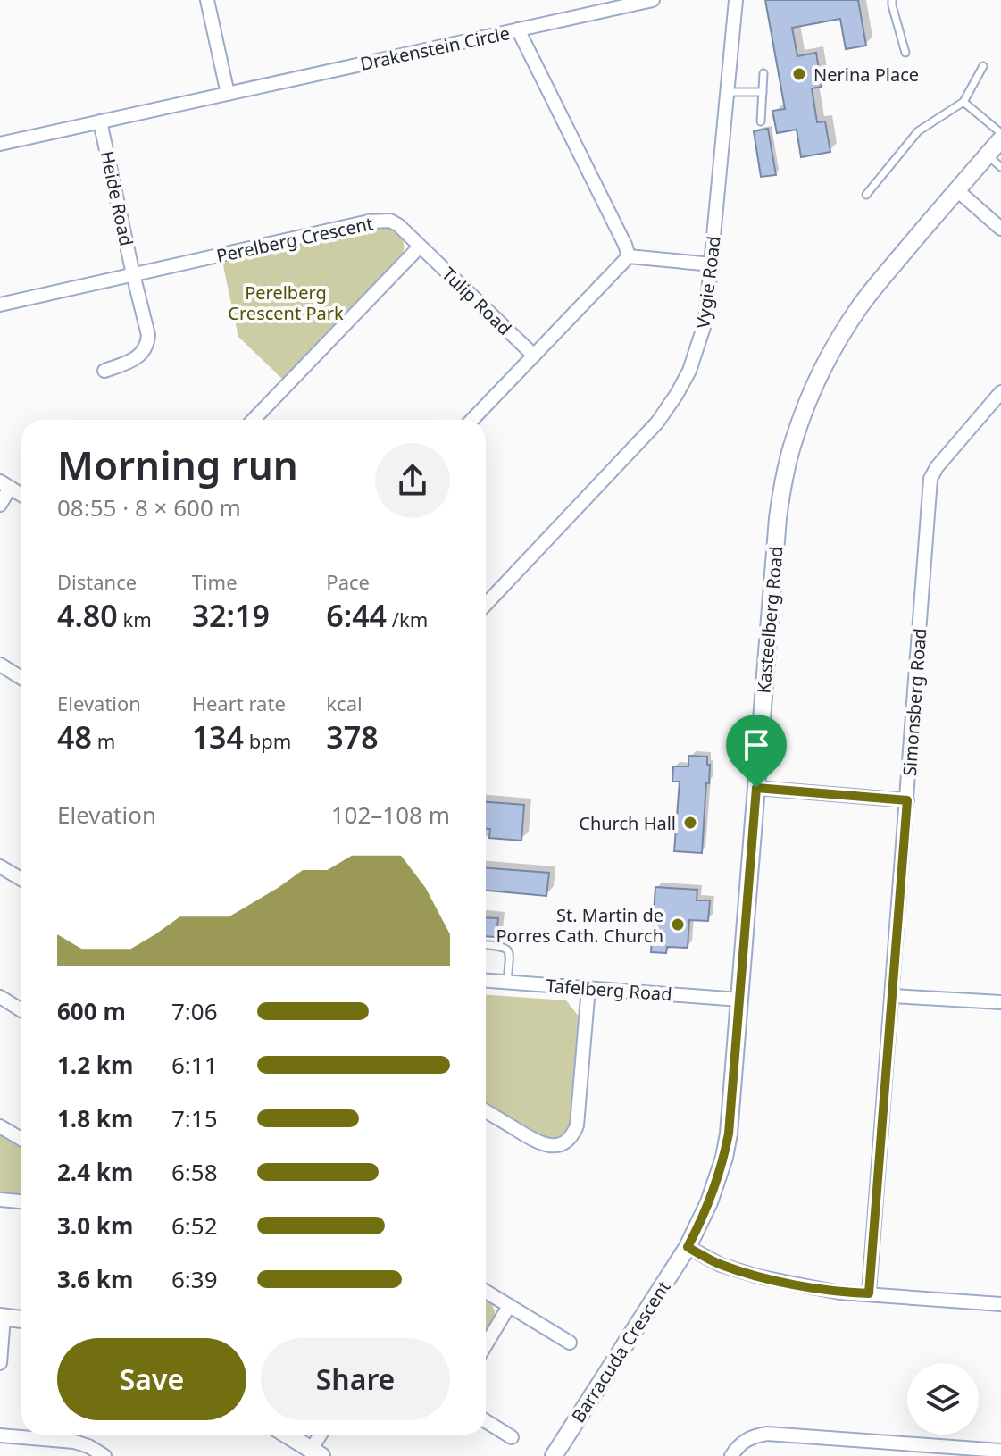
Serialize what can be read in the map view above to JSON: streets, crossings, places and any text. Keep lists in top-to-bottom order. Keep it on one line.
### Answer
{"streets":{"street":["Drakenstein Circle","Heide Road","Perelberg Crescent","Vygie Road","Tulip Road","Kasteelberg Road","Simonsberg Road","Tafelberg Road","Barracuda Crescent"]},"crossings":[["Drakenstein Circle","Heide Road"],["Heide Road","Perelberg Crescent"],["Perelberg Crescent","Tulip Road"],["Kasteelberg Road","Tafelberg Road"],["Kasteelberg Road","Barracuda Crescent"]],"parks":["Perelberg Crescent Park"],"places":["Nerina Place","Church Hall","St. Martin de Porres Cath. Church"],"page":{"heading":["Morning run","08:55 · 8 × 600 m"],"stats":[["Distance","4.80 km"],["Time","32:19"],["Pace","6:44 /km"],["Elevation","48 m"],["Heart rate","134 bpm"],["kcal","378"]],"chart":["Elevation","102–108 m"],"list":[{"name":"600 m","note":"7:06"},{"name":"1.2 km","note":"6:11"},{"name":"1.8 km","note":"7:15"},{"name":"2.4 km","note":"6:58"},{"name":"3.0 km","note":"6:52"},{"name":"3.6 km","note":"6:39"}],"buttons":["Save","Share"]}}
